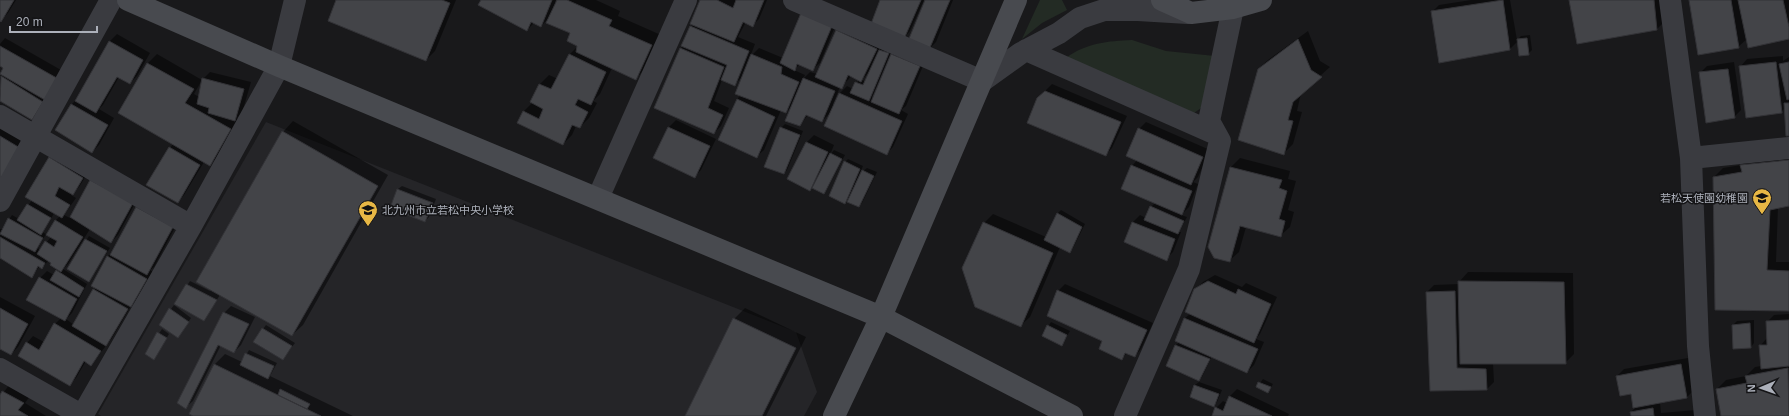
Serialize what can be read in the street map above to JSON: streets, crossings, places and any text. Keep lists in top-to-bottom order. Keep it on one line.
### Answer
{"places":{"school or university":["若松天使園幼稚園","北九州市立若松中央小学校"]},"scale_bar":"20 m","north":"left"}
